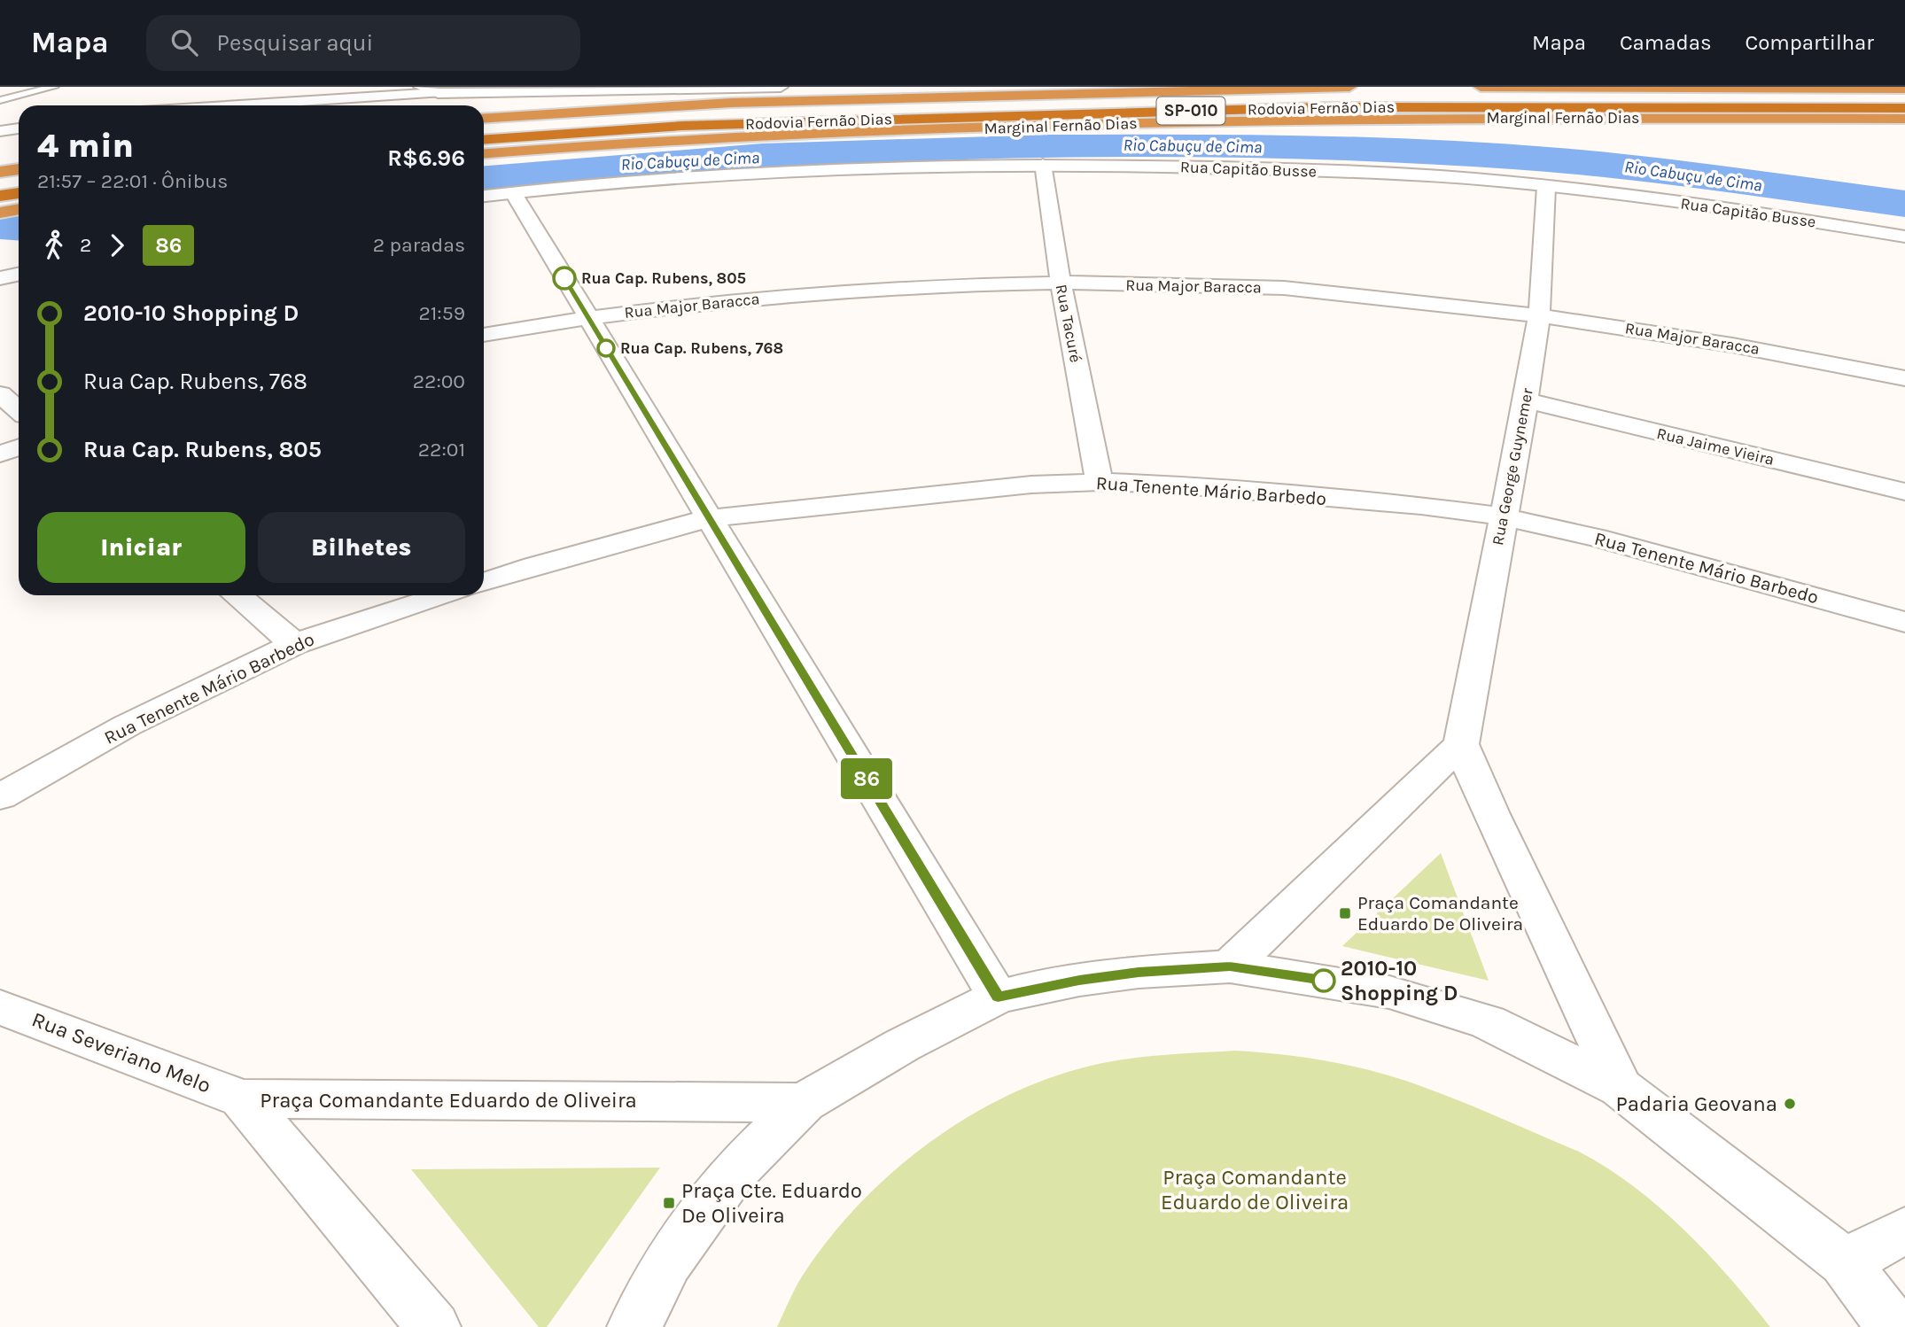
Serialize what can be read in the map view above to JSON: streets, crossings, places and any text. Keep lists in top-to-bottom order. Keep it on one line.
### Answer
{"streets":{"highway":["Rodovia Fernão Dias","SP-010","Marginal Fernão Dias"],"street":["Rua Capitão Busse","Rua Major Baracca","Rua Tacuré","Rua Jaime Vieira","Rua George Guynemer","Rua Tenente Mário Barbedo","Rua Severiano Melo","Praça Comandante Eduardo de Oliveira"]},"crossings":[["Rua Capitão Busse","Rua Tacuré"],["Rua Capitão Busse","Rua George Guynemer"],["Rua Major Baracca","Rua Tacuré"],["Rua Major Baracca","Rua George Guynemer"],["Rua Tacuré","Rua Tenente Mário Barbedo"],["Rua Jaime Vieira","Rua George Guynemer"],["Rua George Guynemer","Rua Tenente Mário Barbedo"],["Rua Severiano Melo","Praça Comandante Eduardo de Oliveira"]],"water":["Rio Cabuçu de Cima"],"parks":["Praça Comandante Eduardo de Oliveira"],"places":{"other":["Rua Cap. Rubens, 805","Rua Cap. Rubens, 768","2010-10 Shopping D","Padaria Geovana"],"transit":["Praça Comandante Eduardo De Oliveira","Praça Cte. Eduardo De Oliveira"]},"lines":["bus line 86"],"page":{"header":"Mapa","search":"Pesquisar aqui","nav":["Mapa","Camadas","Compartilhar"],"on_map":"86","heading":["4 min","21:57 – 22:01 · Ônibus","R$6.96"],"legs":["2","86","2 paradas"],"list":[{"name":"2010-10 Shopping D","value":"21:59"},{"name":"Rua Cap. Rubens, 768","value":"22:00"},{"name":"Rua Cap. Rubens, 805","value":"22:01"}],"buttons":["Iniciar","Bilhetes"]}}
